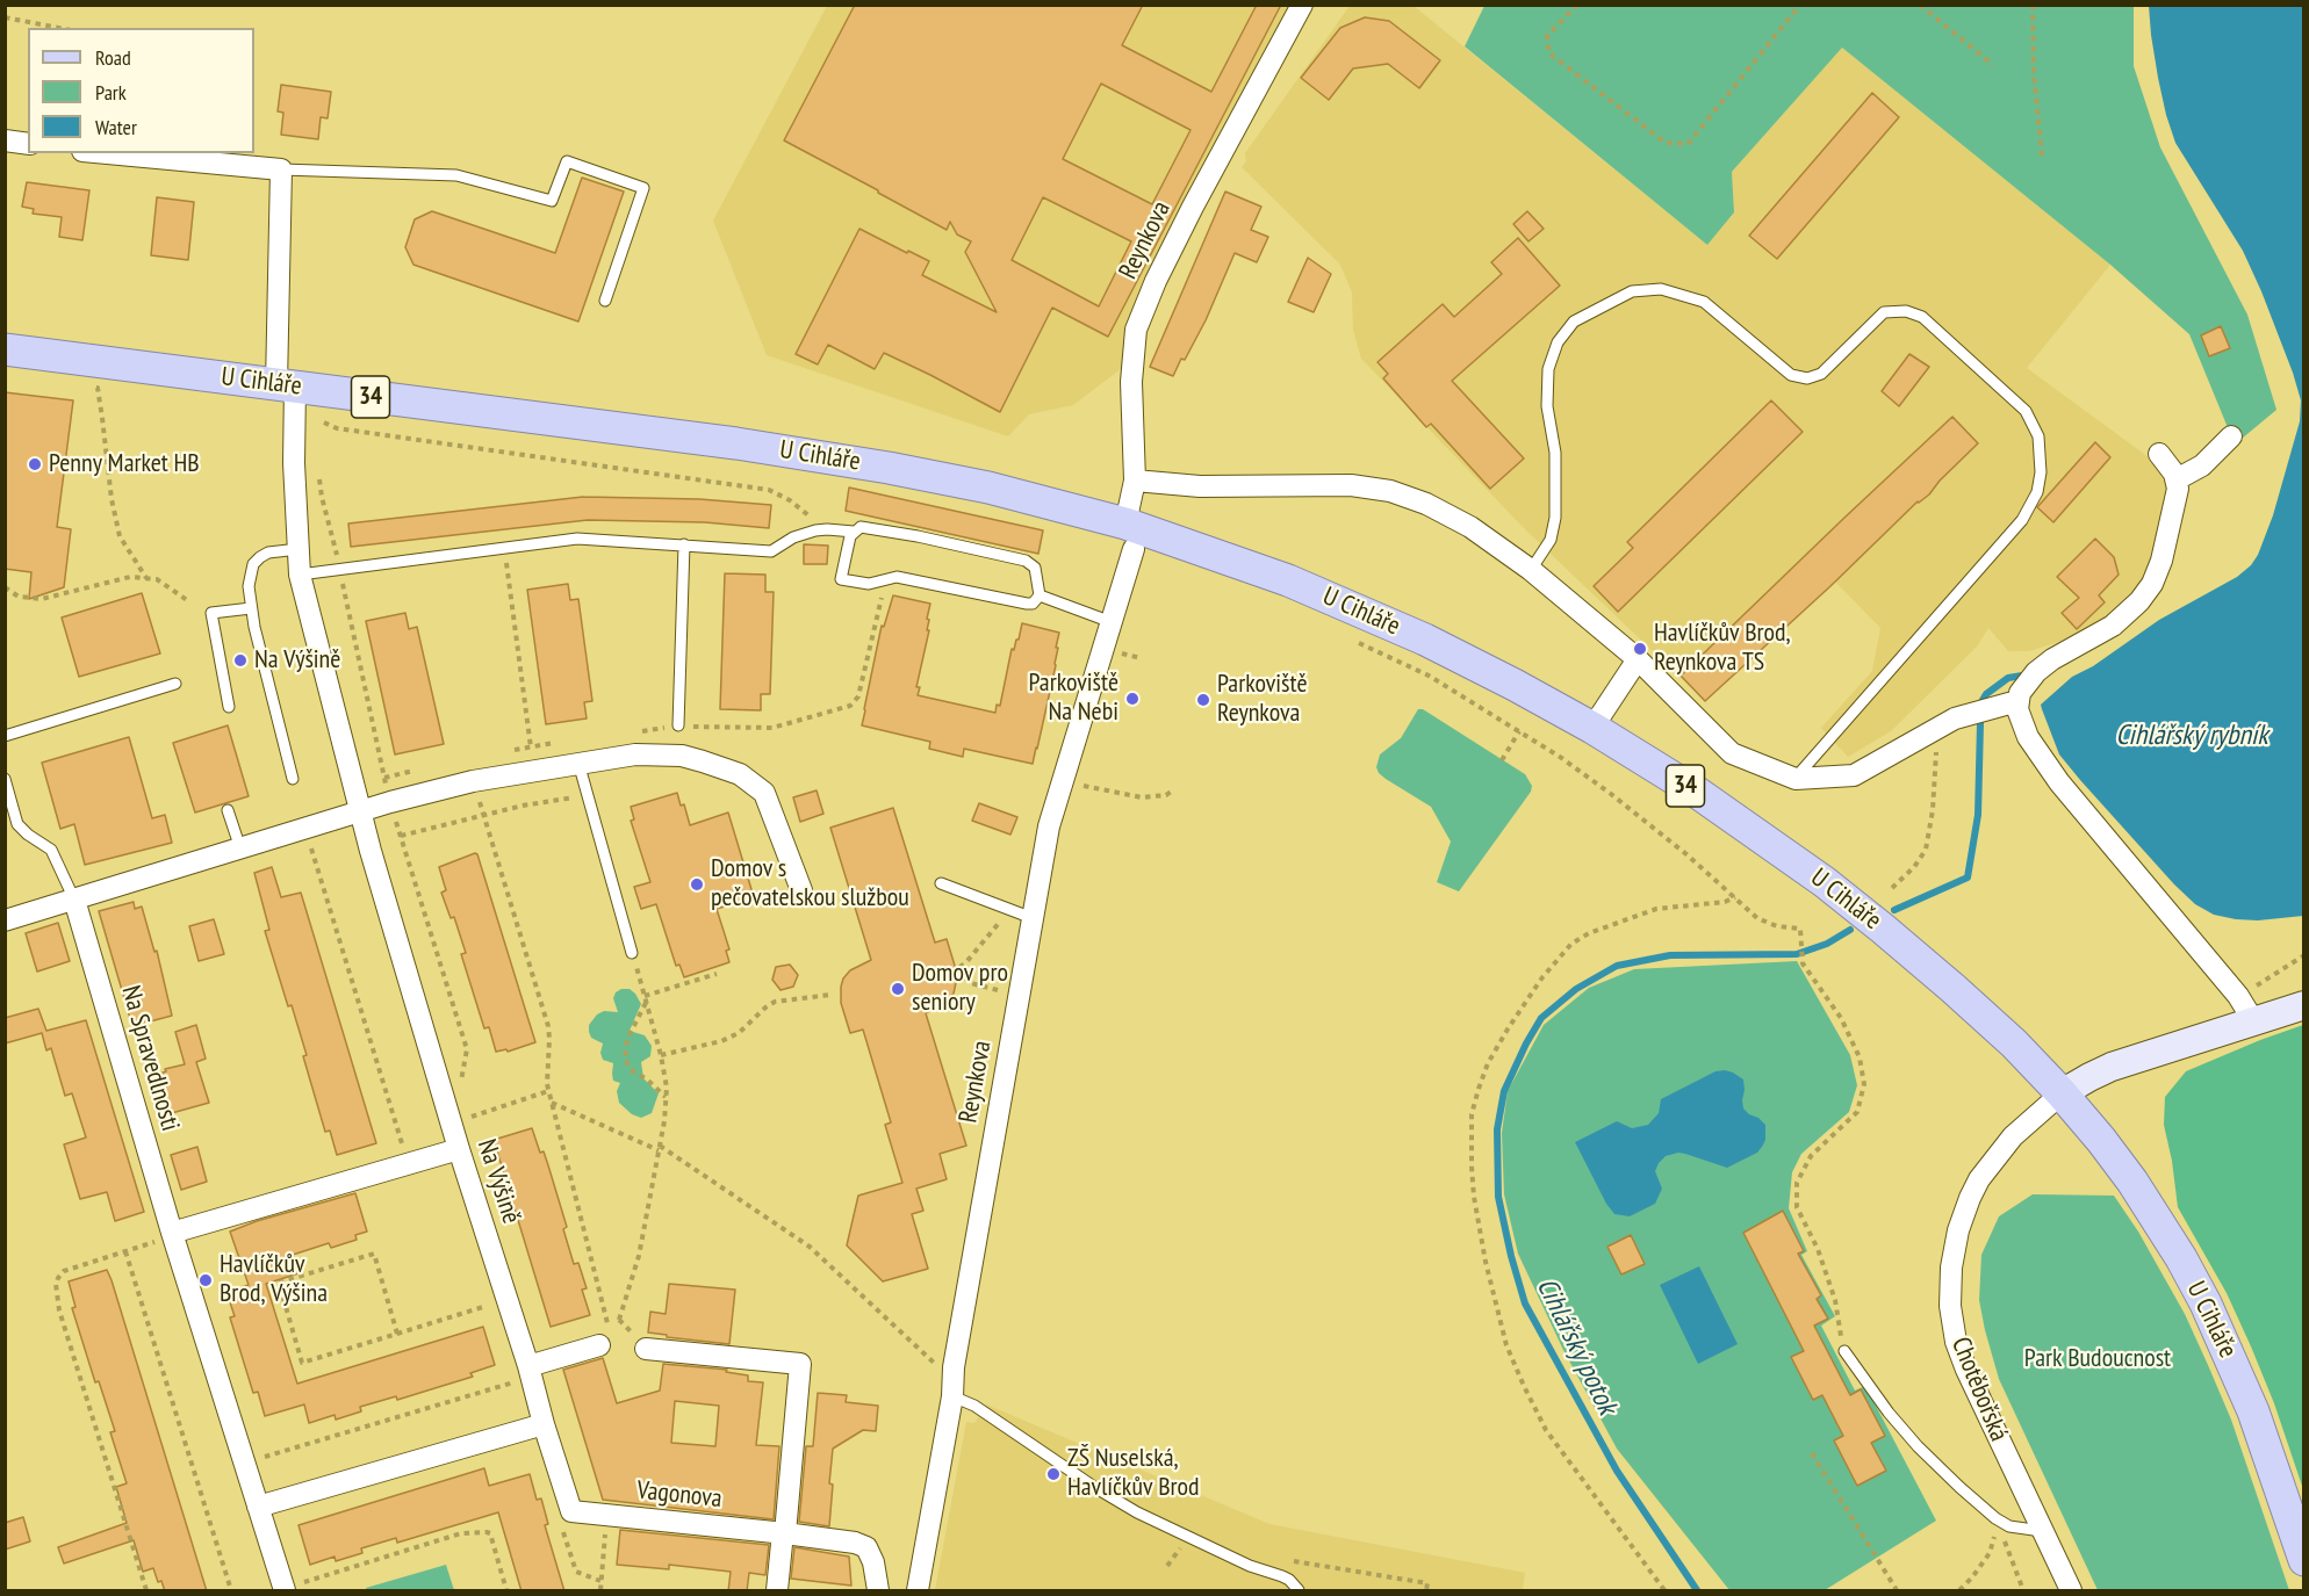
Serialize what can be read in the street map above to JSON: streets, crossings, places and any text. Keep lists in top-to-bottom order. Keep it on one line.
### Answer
{"streets":{"main road":["U Cihláře","34","Chotěbořská"],"street":["Reynkova","Na Spravedlnosti","Na Výšině","Vagonova"]},"crossings":[["Reynkova","U Cihláře"],["U Cihláře","Na Výšině"],["U Cihláře","Chotěbořská"],["Na Výšině","Vagonova"]],"water":["Cihlářský rybník","Cihlářský potok"],"parks":["Park Budoucnost"],"places":["Penny Market HB","Havlíčkův Brod, Reynkova TS","Na Výšině","Parkoviště Na Nebi","Parkoviště Reynkova","Domov s pečovatelskou službou","Domov pro seniory","Havlíčkův Brod, Výšina","ZŠ Nuselská, Havlíčkův Brod"],"legend":["Road","Park","Water"]}
